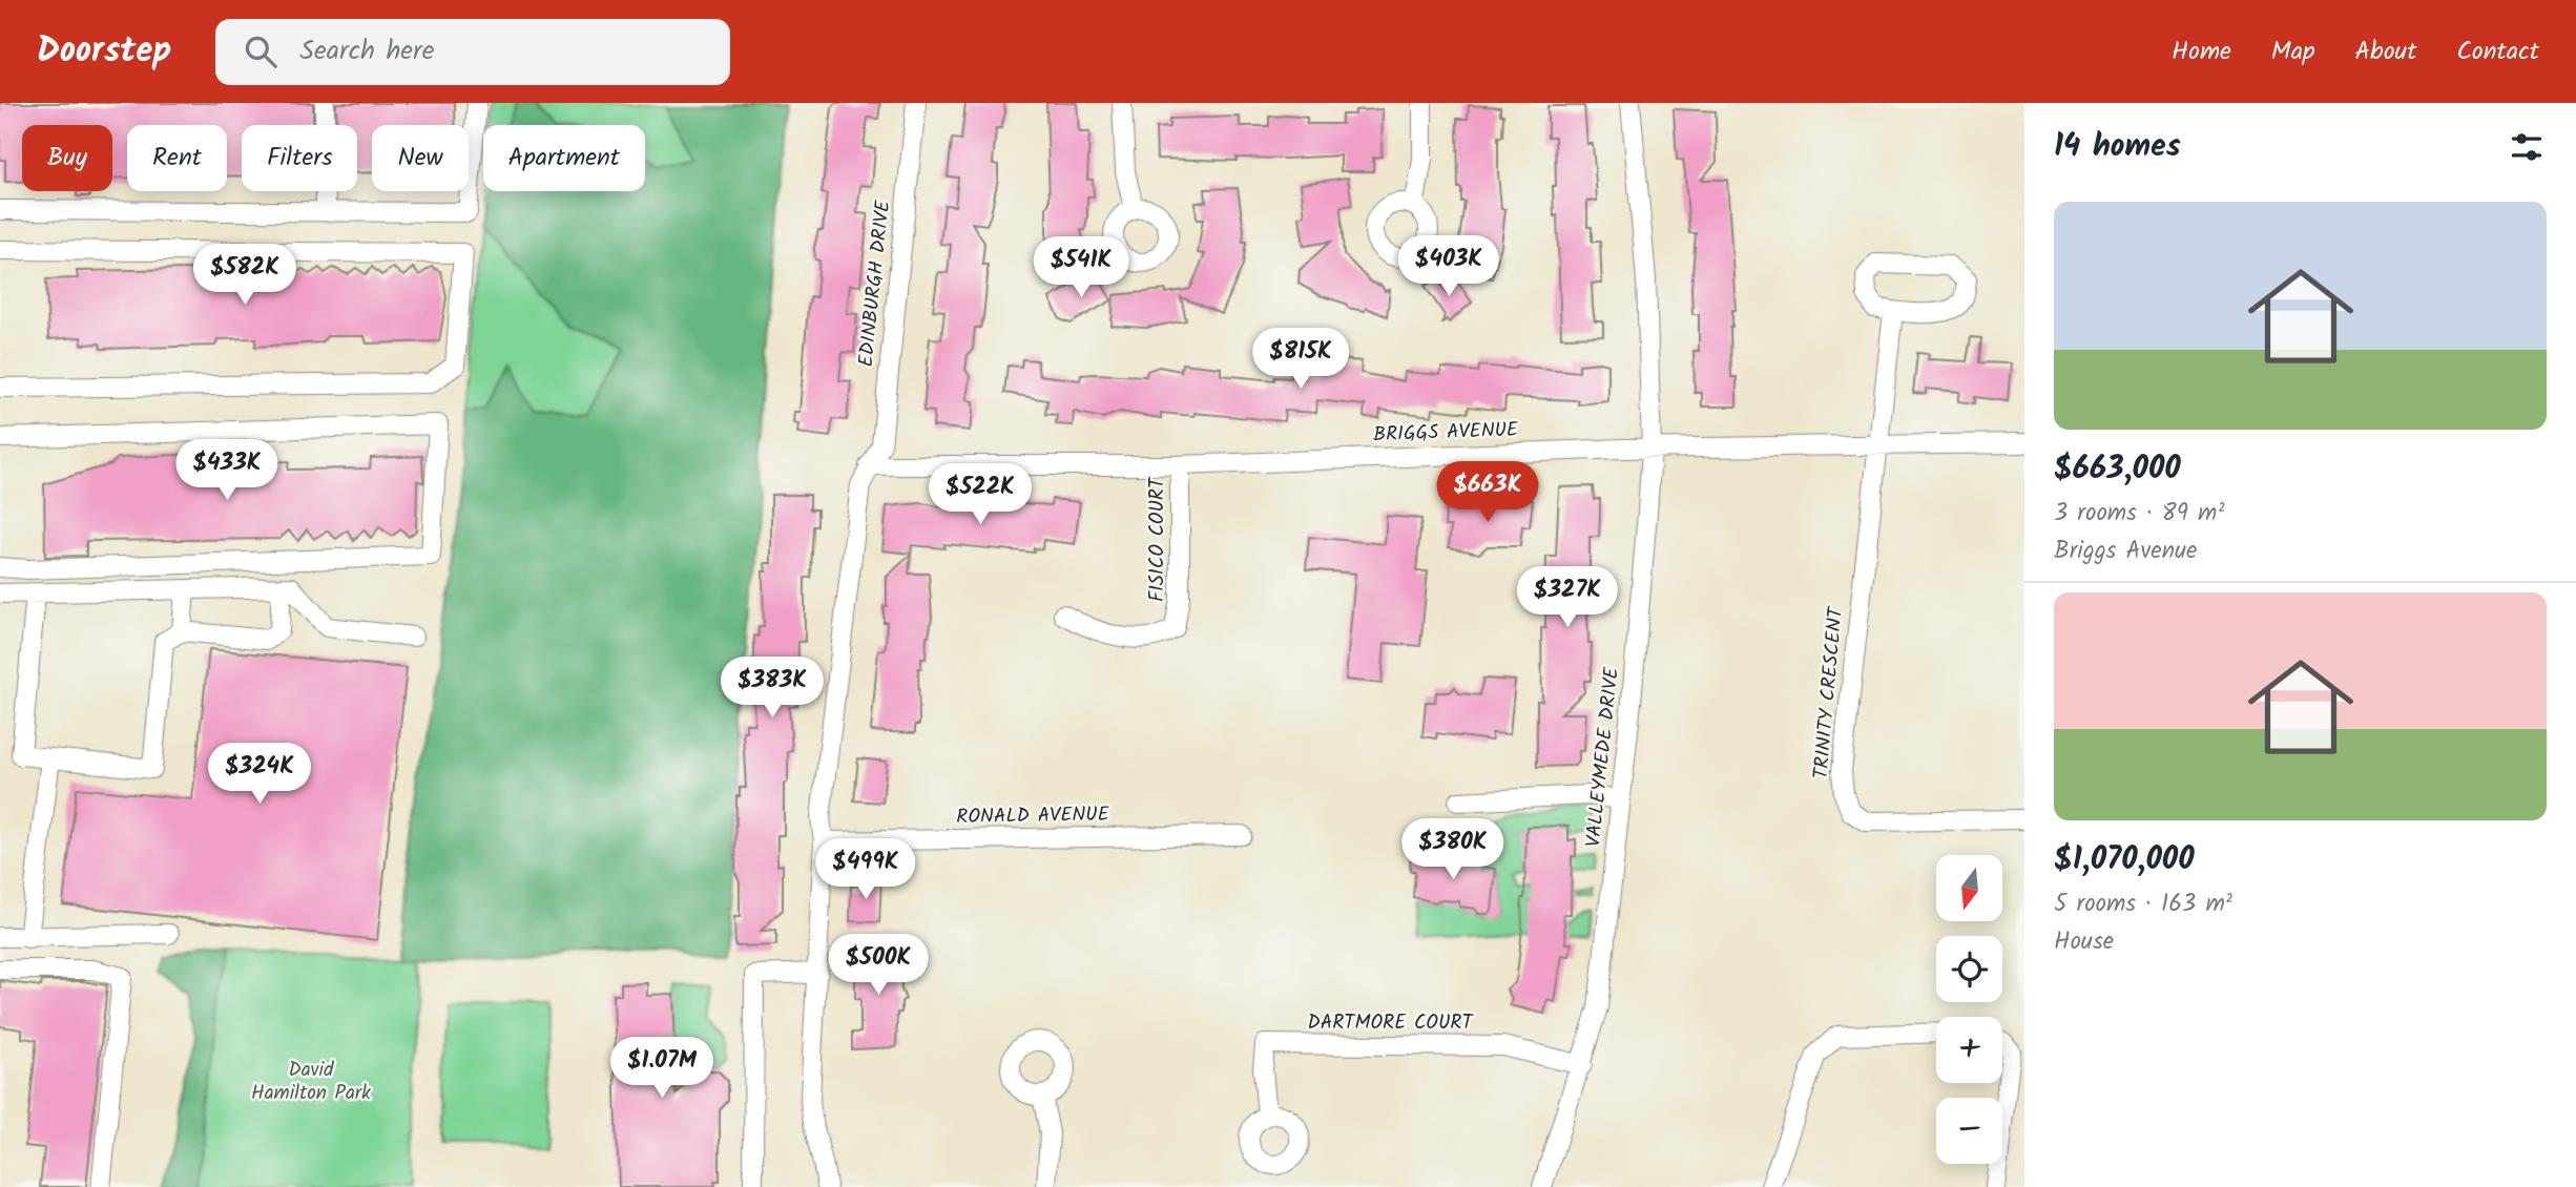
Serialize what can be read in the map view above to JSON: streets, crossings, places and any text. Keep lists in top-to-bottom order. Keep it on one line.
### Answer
{"streets":{"street":["EDINBURGH DRIVE","BRIGGS AVENUE","FISICO COURT","TRINITY CRESCENT","VALLEYMEDE DRIVE","RONALD AVENUE","DARTMORE COURT"]},"crossings":[["EDINBURGH DRIVE","BRIGGS AVENUE"],["EDINBURGH DRIVE","RONALD AVENUE"],["BRIGGS AVENUE","FISICO COURT"],["BRIGGS AVENUE","TRINITY CRESCENT"],["BRIGGS AVENUE","VALLEYMEDE DRIVE"],["VALLEYMEDE DRIVE","DARTMORE COURT"]],"parks":["David Hamilton Park"],"north":"bottom","page":{"header":"Doorstep","search":"Search here","nav":["Home","Map","About","Contact"],"heading":"14 homes","chip":["Buy","Rent","Filters","New","Apartment"],"list":[{"name":"$663,000","note":"3 rooms · 89 m² · Briggs Avenue"},{"name":"$1,070,000","note":"5 rooms · 163 m² · House"}],"price":["$403K","$541K","$582K","$815K","$433K","$663K","$522K","$327K","$383K","$324K","$380K","$499K","$500K","$1.07M"],"map_buttons":["+","−"]}}
